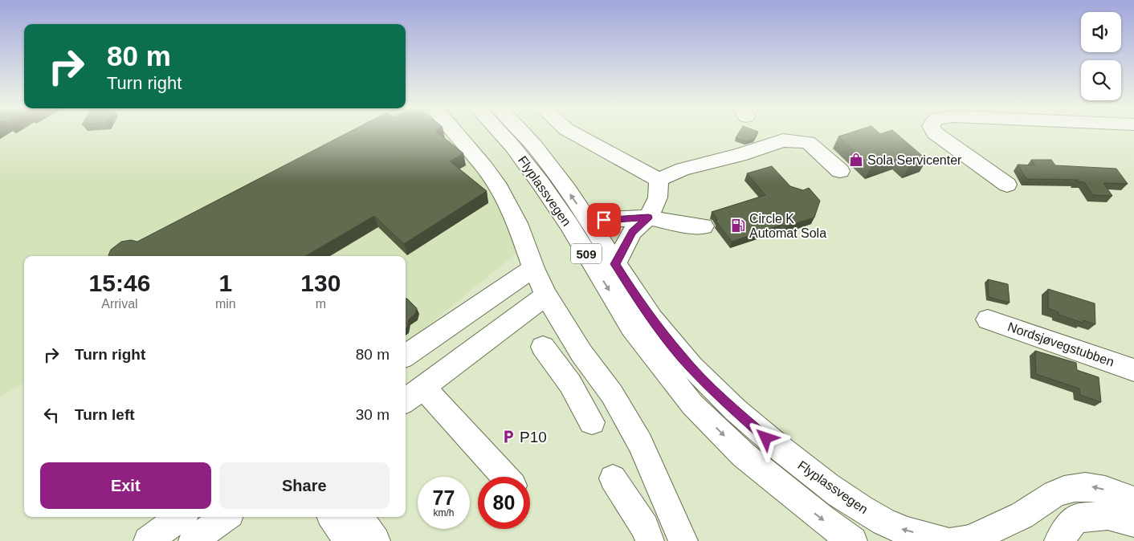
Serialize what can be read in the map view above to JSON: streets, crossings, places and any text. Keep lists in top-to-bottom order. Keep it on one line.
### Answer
{"streets":{"main road":["Flyplassvegen","509","Nordsjøvegstubben"]},"places":{"shop":["Sola Servicenter"],"fuel station":["Circle K Automat Sola"],"parking":["P10"]},"page":{"turn":["80 m","Turn right"],"eta":["15:46","Arrival","1","min","130","m"],"list":[{"name":"Turn right","value":"80 m"},{"name":"Turn left","value":"30 m"}],"buttons":["Exit","Share"],"speed":"77 km/h","limit":"80"}}
